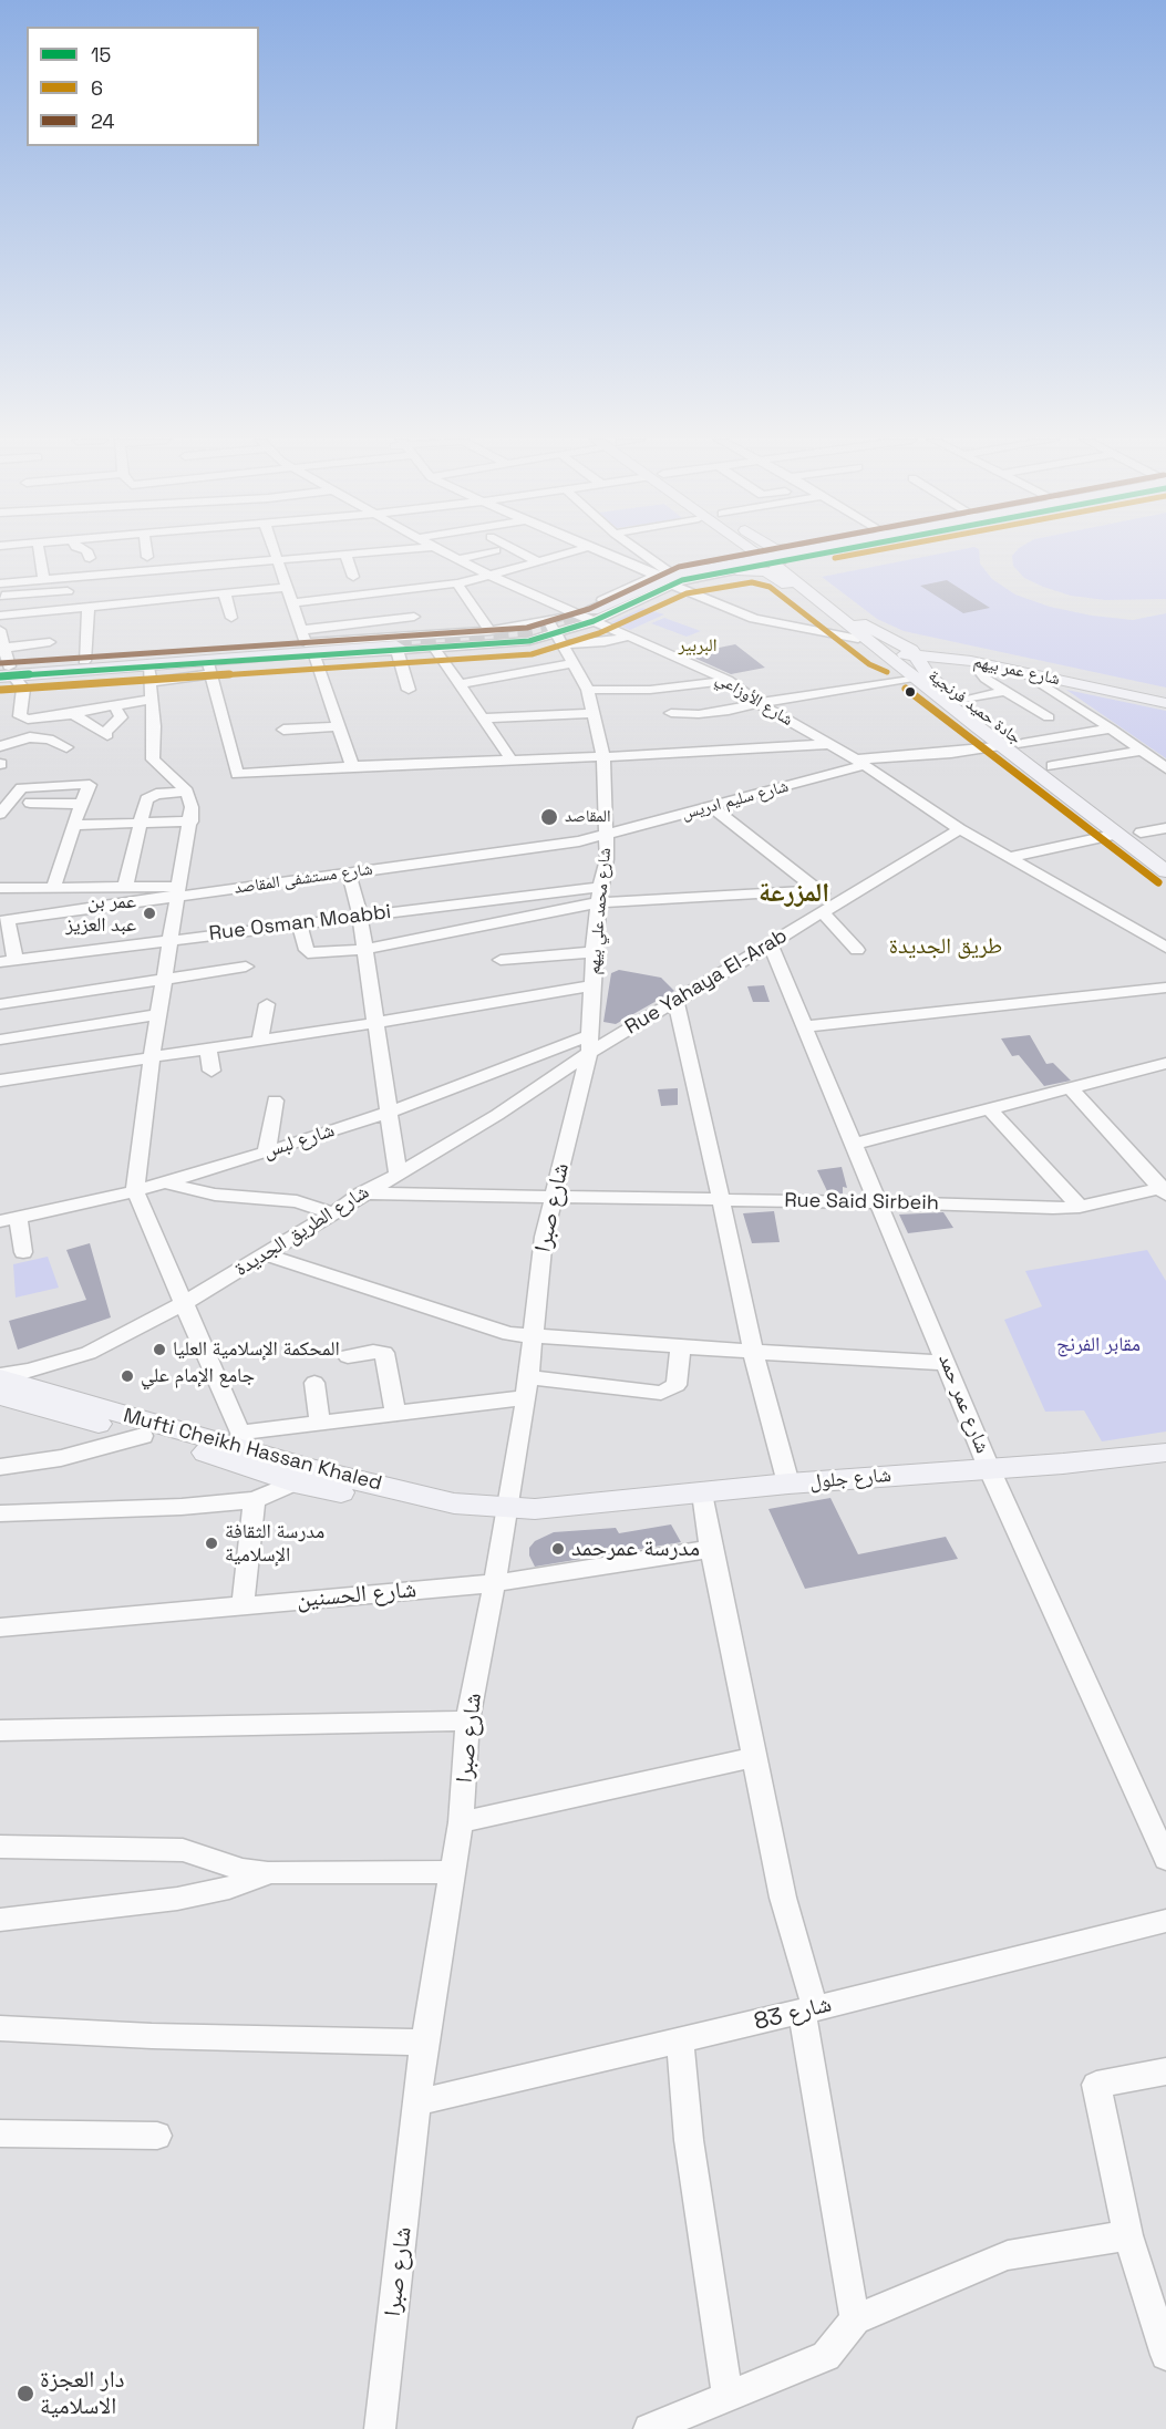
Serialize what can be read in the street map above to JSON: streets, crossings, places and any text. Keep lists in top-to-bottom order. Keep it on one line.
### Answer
{"streets":{"main road":["شارع عمر بيهم","جادة حميد فرنجية","Mufti Cheikh Hassan Khaled","شارع جلول"],"street":["شارع الأوزاعي","شارع سليم ادريس","شارع مستشفى المقاصد","شارع محمد علي بيهم","Rue Osman Moabbi","Rue Yahaya El-Arab","شارع لبس","Rue Said Sirbeih","شارع صبرا","شارع الطريق الجديدة","شارع عمر حمد","شارع الحسنين","شارع 83"]},"crossings":[["شارع عمر بيهم","جادة حميد فرنجية"],["شارع الأوزاعي","شارع سليم ادريس"],["شارع الأوزاعي","Rue Yahaya El-Arab"],["جادة حميد فرنجية","شارع سليم ادريس"],["شارع سليم ادريس","شارع مستشفى المقاصد"],["شارع سليم ادريس","شارع محمد علي بيهم"],["شارع مستشفى المقاصد","شارع محمد علي بيهم"],["شارع محمد علي بيهم","Rue Osman Moabbi"],["شارع محمد علي بيهم","Rue Yahaya El-Arab"],["شارع محمد علي بيهم","شارع لبس"],["شارع محمد علي بيهم","شارع صبرا"],["شارع محمد علي بيهم","شارع الطريق الجديدة"],["Rue Yahaya El-Arab","شارع لبس"],["Rue Yahaya El-Arab","شارع صبرا"],["Rue Yahaya El-Arab","شارع الطريق الجديدة"],["Rue Yahaya El-Arab","شارع عمر حمد"],["شارع لبس","شارع صبرا"],["شارع لبس","شارع الطريق الجديدة"],["Rue Said Sirbeih","شارع صبرا"],["Rue Said Sirbeih","شارع الطريق الجديدة"],["Rue Said Sirbeih","شارع عمر حمد"],["شارع صبرا","شارع الطريق الجديدة"],["شارع صبرا","Mufti Cheikh Hassan Khaled"],["شارع صبرا","شارع جلول"],["شارع صبرا","شارع الحسنين"],["شارع صبرا","شارع 83"],["شارع الطريق الجديدة","Mufti Cheikh Hassan Khaled"],["شارع عمر حمد","شارع جلول"],["Mufti Cheikh Hassan Khaled","شارع جلول"]],"districts":["البربير","المزرعة","طريق الجديدة"],"parks":["مقابر الفرنج"],"places":["المقاصد","عمر بن عبد العزيز","المحكمة الإسلامية العليا","جامع الإمام علي","مدرسة الثقافة الإسلامية","مدرسة عمرحمد","دار العجزة الاسلامية"],"lines":["transit line 15","transit line 6","transit line 24"],"legend":["15","6","24"]}
